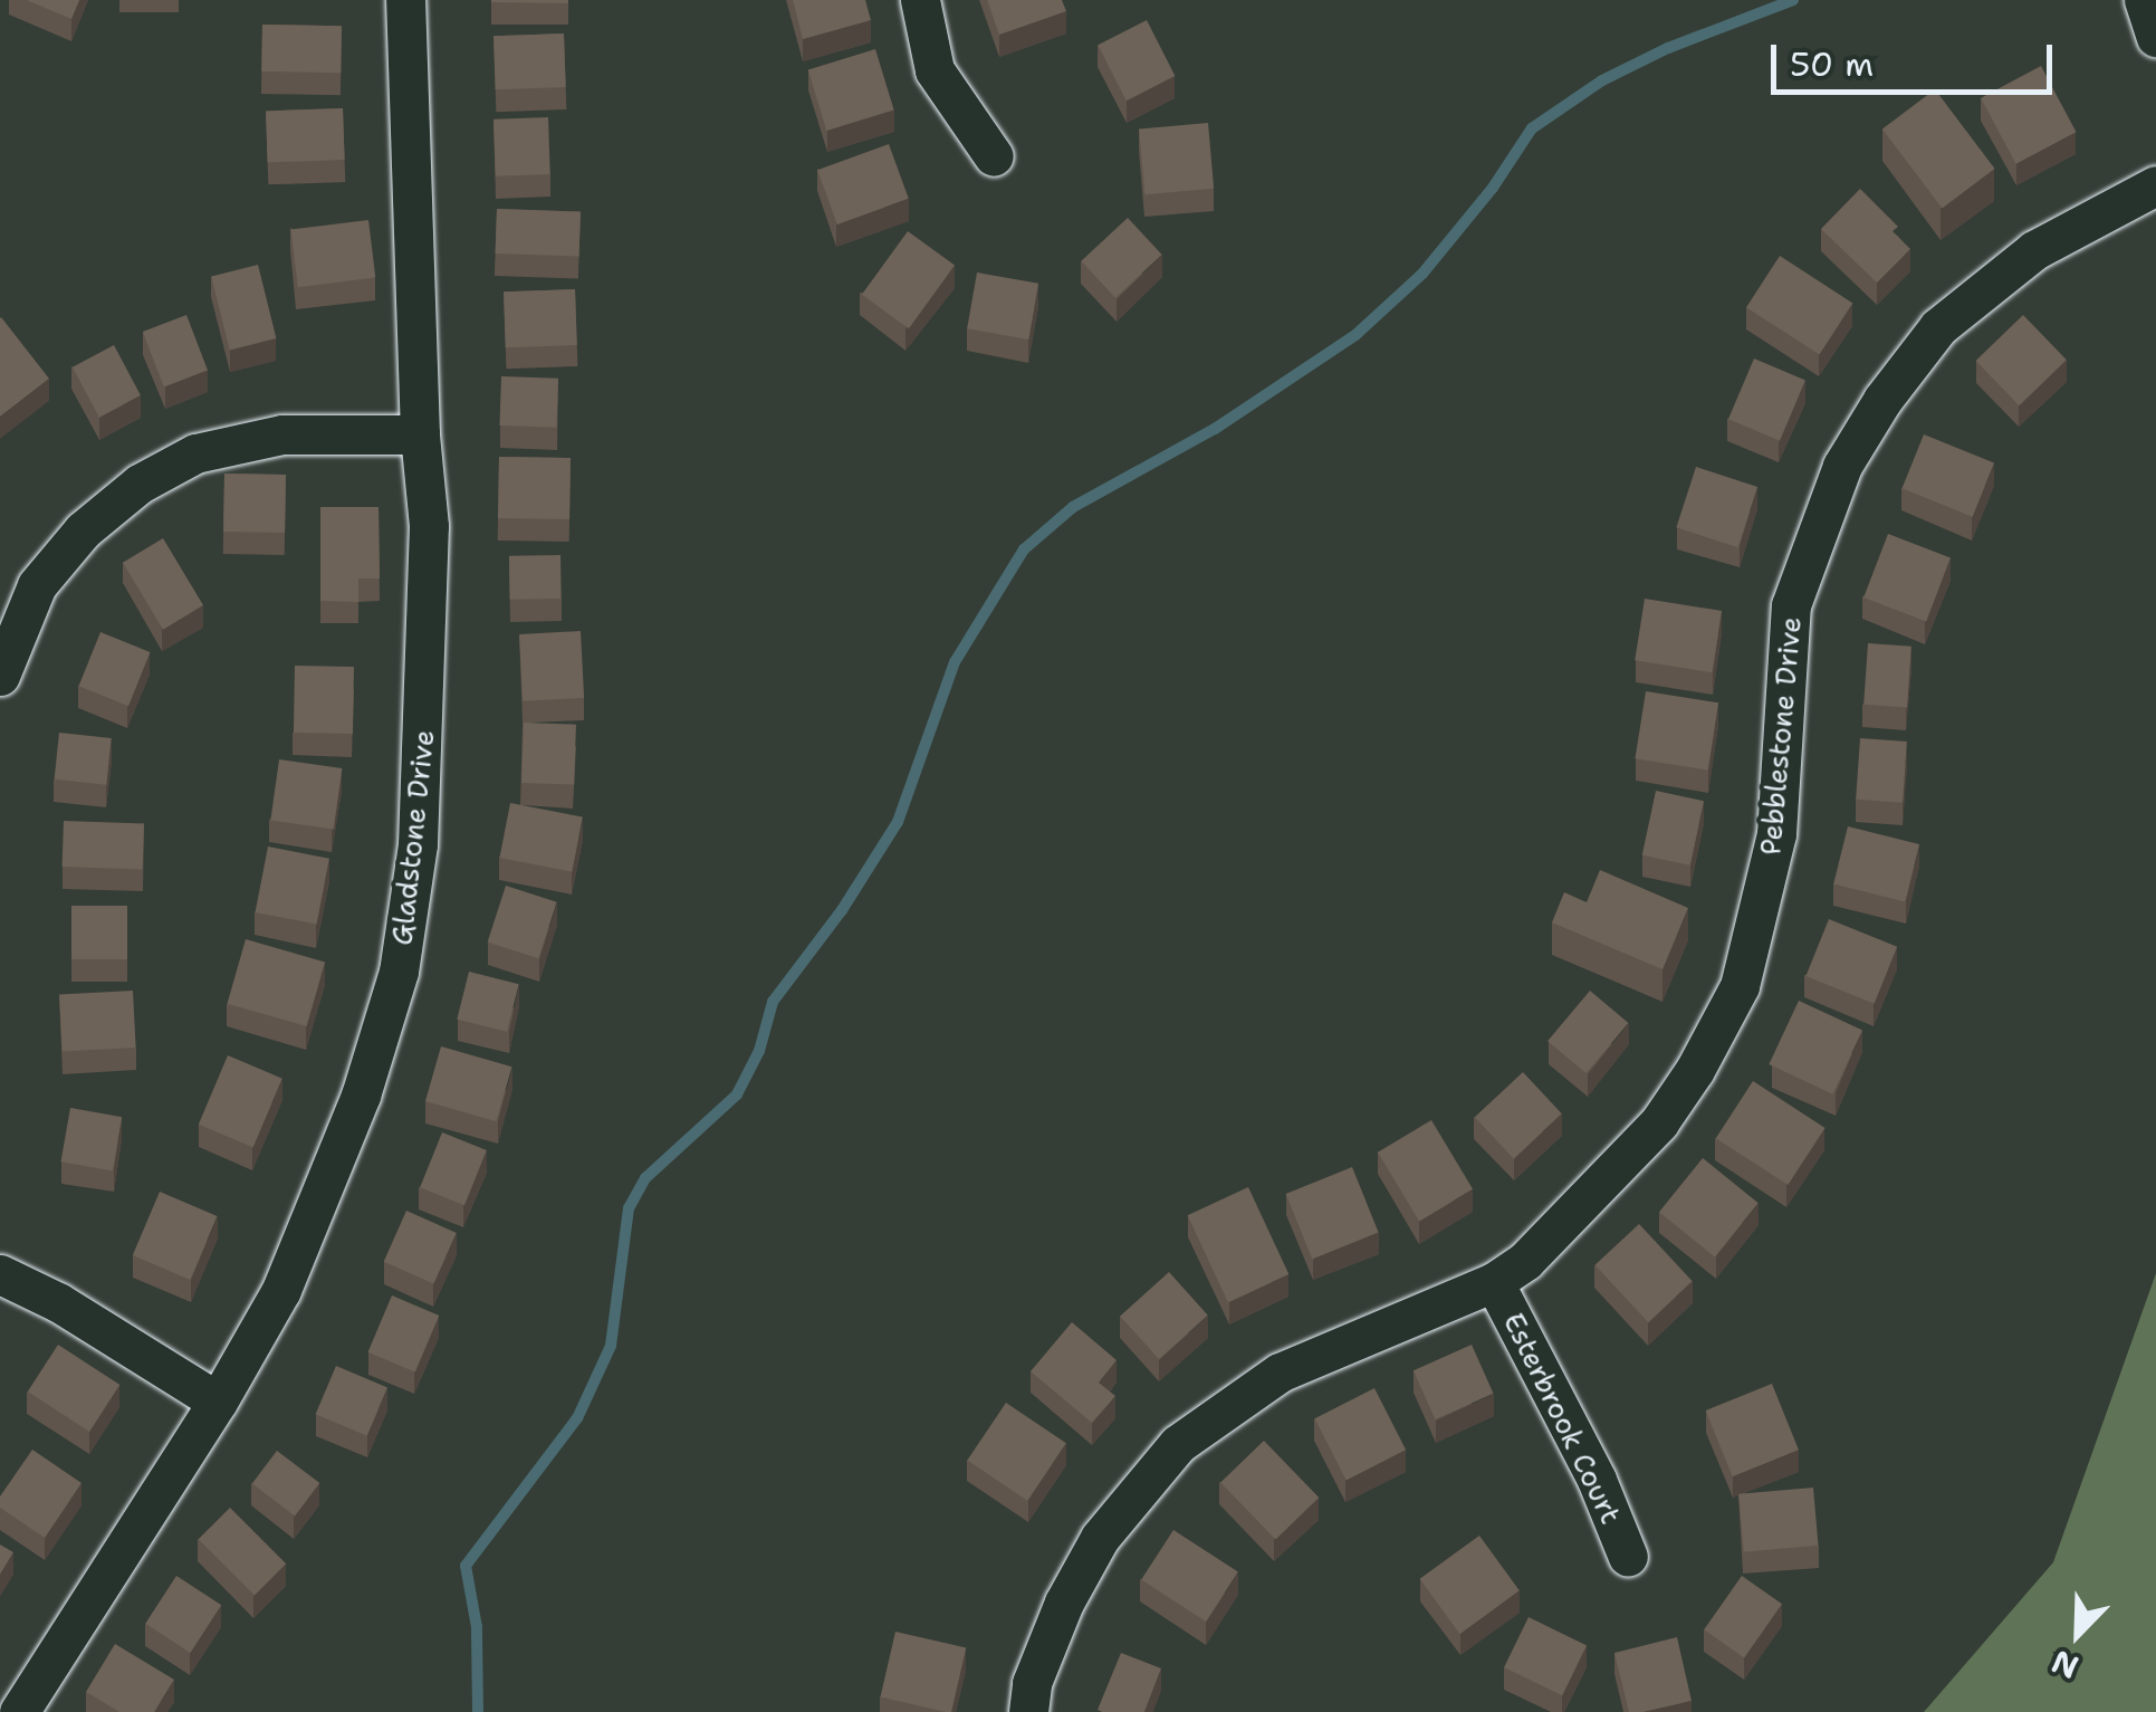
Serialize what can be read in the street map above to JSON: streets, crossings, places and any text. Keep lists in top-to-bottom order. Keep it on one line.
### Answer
{"streets":{"street":["Pebblestone Drive","Gladstone Drive","Esterbrook Court"]},"crossings":[["Pebblestone Drive","Esterbrook Court"]],"scale_bar":"50 m","north":"bottom left"}
